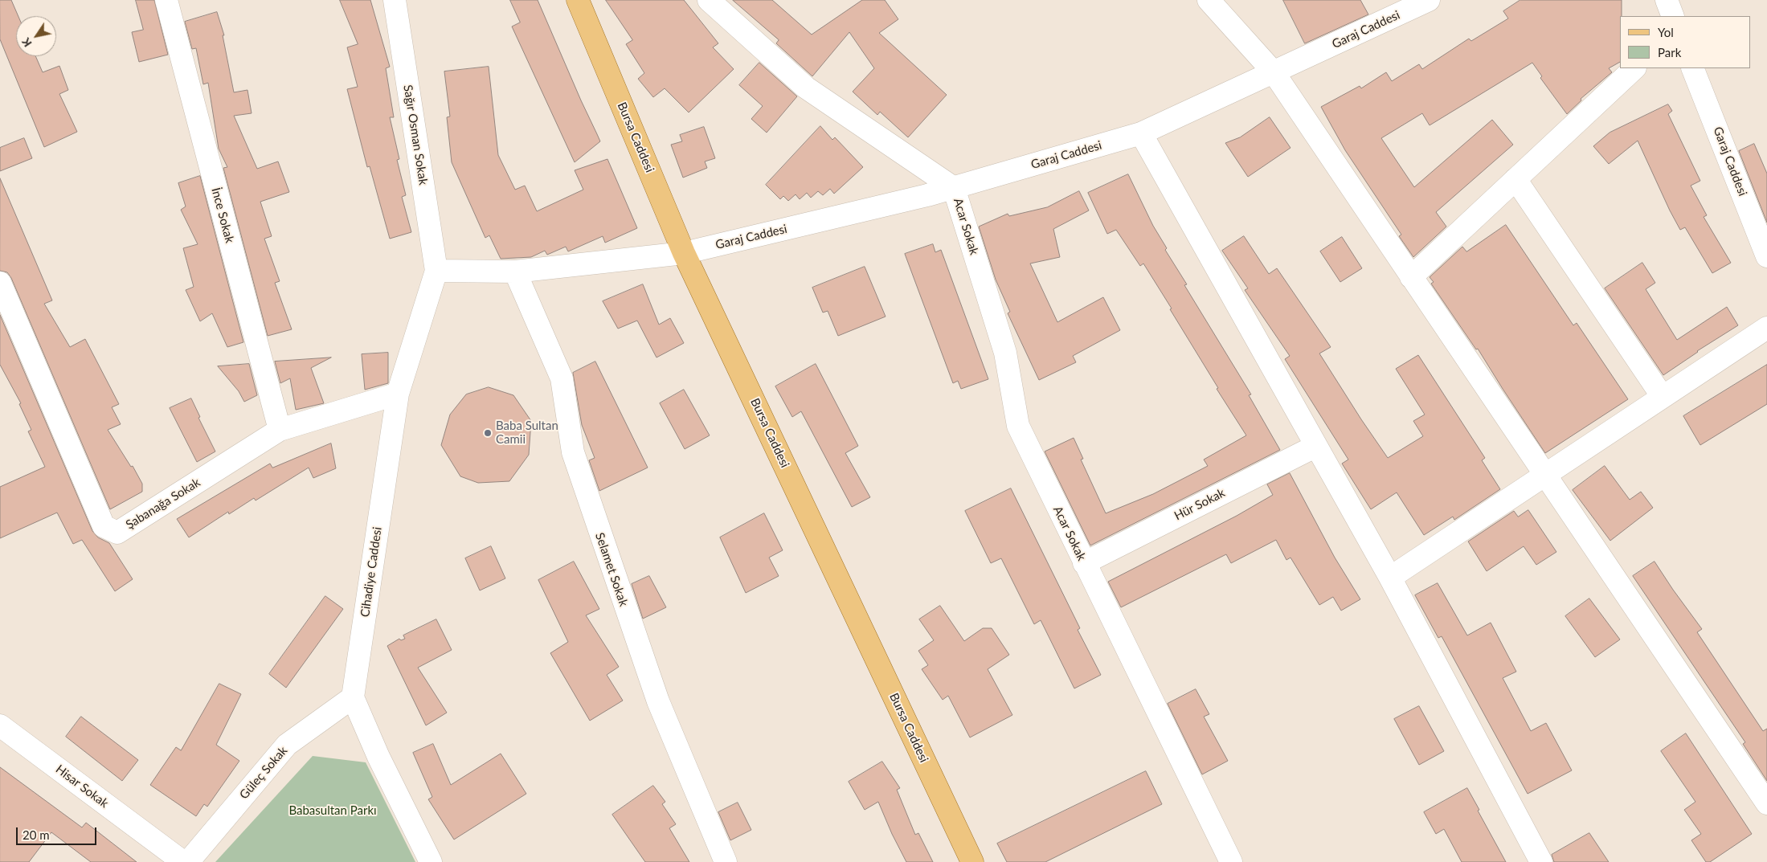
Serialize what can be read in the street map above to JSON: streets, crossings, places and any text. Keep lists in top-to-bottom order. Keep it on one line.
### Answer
{"streets":{"main road":["Bursa Caddesi"],"street":["Garaj Caddesi","Sağır Osman Sokak","İnce Sokak","Acar Sokak","Şabanağa Sokak","Hür Sokak","Selamet Sokak","Cihadiye Caddesi","Güleç Sokak","Hisar Sokak"]},"crossings":[["Garaj Caddesi","Sağır Osman Sokak"],["Garaj Caddesi","Bursa Caddesi"],["Garaj Caddesi","Acar Sokak"],["Garaj Caddesi","Selamet Sokak"],["Garaj Caddesi","Cihadiye Caddesi"],["Sağır Osman Sokak","Cihadiye Caddesi"],["İnce Sokak","Şabanağa Sokak"],["Acar Sokak","Hür Sokak"],["Şabanağa Sokak","Cihadiye Caddesi"],["Cihadiye Caddesi","Güleç Sokak"]],"parks":["Babasultan Parkı"],"places":["Baba Sultan Camii"],"legend":["Yol","Park"],"scale_bar":"20 m","north":"bottom left"}
